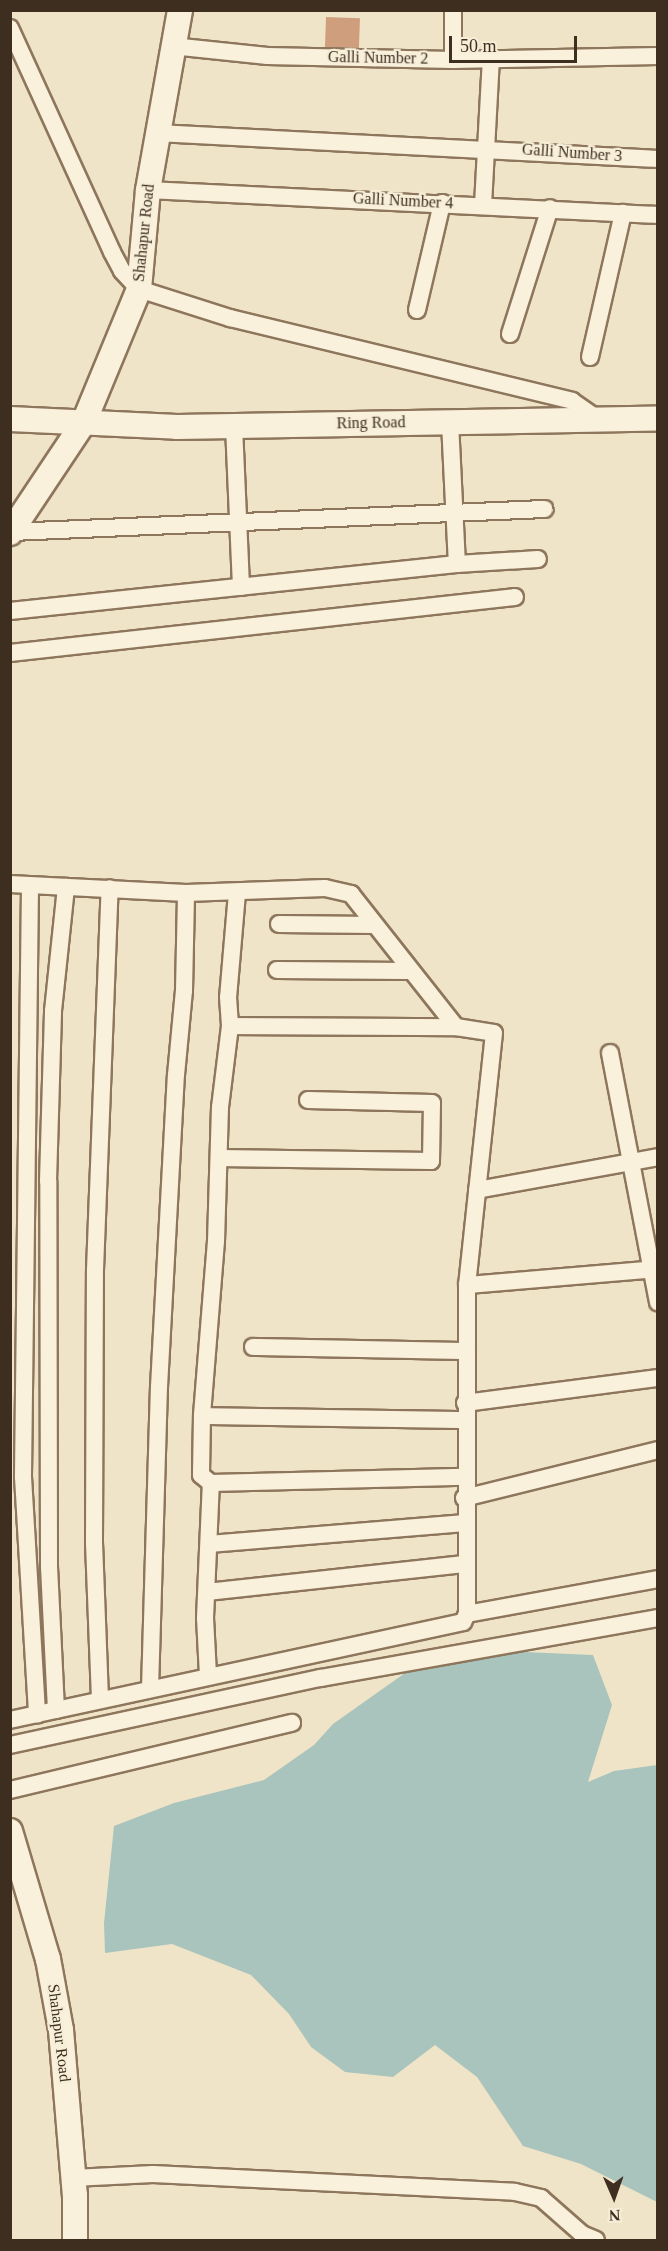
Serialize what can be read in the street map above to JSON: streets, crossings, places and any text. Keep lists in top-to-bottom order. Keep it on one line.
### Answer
{"streets":{"main road":["Shahapur Road","Ring Road"],"street":["Galli Number 2","Galli Number 3","Galli Number 4"]},"crossings":[["Galli Number 2","Shahapur Road"],["Galli Number 3","Shahapur Road"],["Galli Number 4","Shahapur Road"],["Shahapur Road","Ring Road"]],"scale_bar":"50 m","north":"bottom"}
